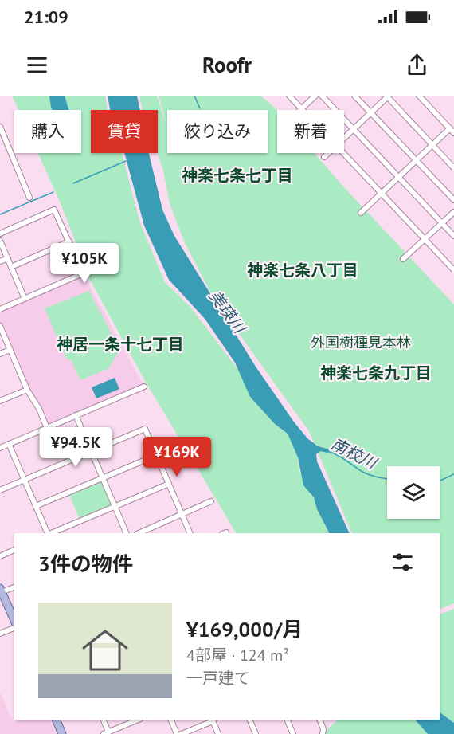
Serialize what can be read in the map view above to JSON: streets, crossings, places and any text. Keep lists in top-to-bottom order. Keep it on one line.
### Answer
{"districts":["神楽七条七丁目","神楽七条八丁目","神居一条十七丁目","神楽七条九丁目"],"water":["美瑛川","南校川"],"parks":["外国樹種見本林"],"page":{"status":"21:09","header":"Roofr","chip":["購入","賃貸","絞り込み","新着"],"price":["¥105K","¥94.5K","¥169K"],"heading":"3件の物件","list":[{"name":"¥169,000/月","note":"4部屋 · 124 m² · 一戸建て"}]}}
